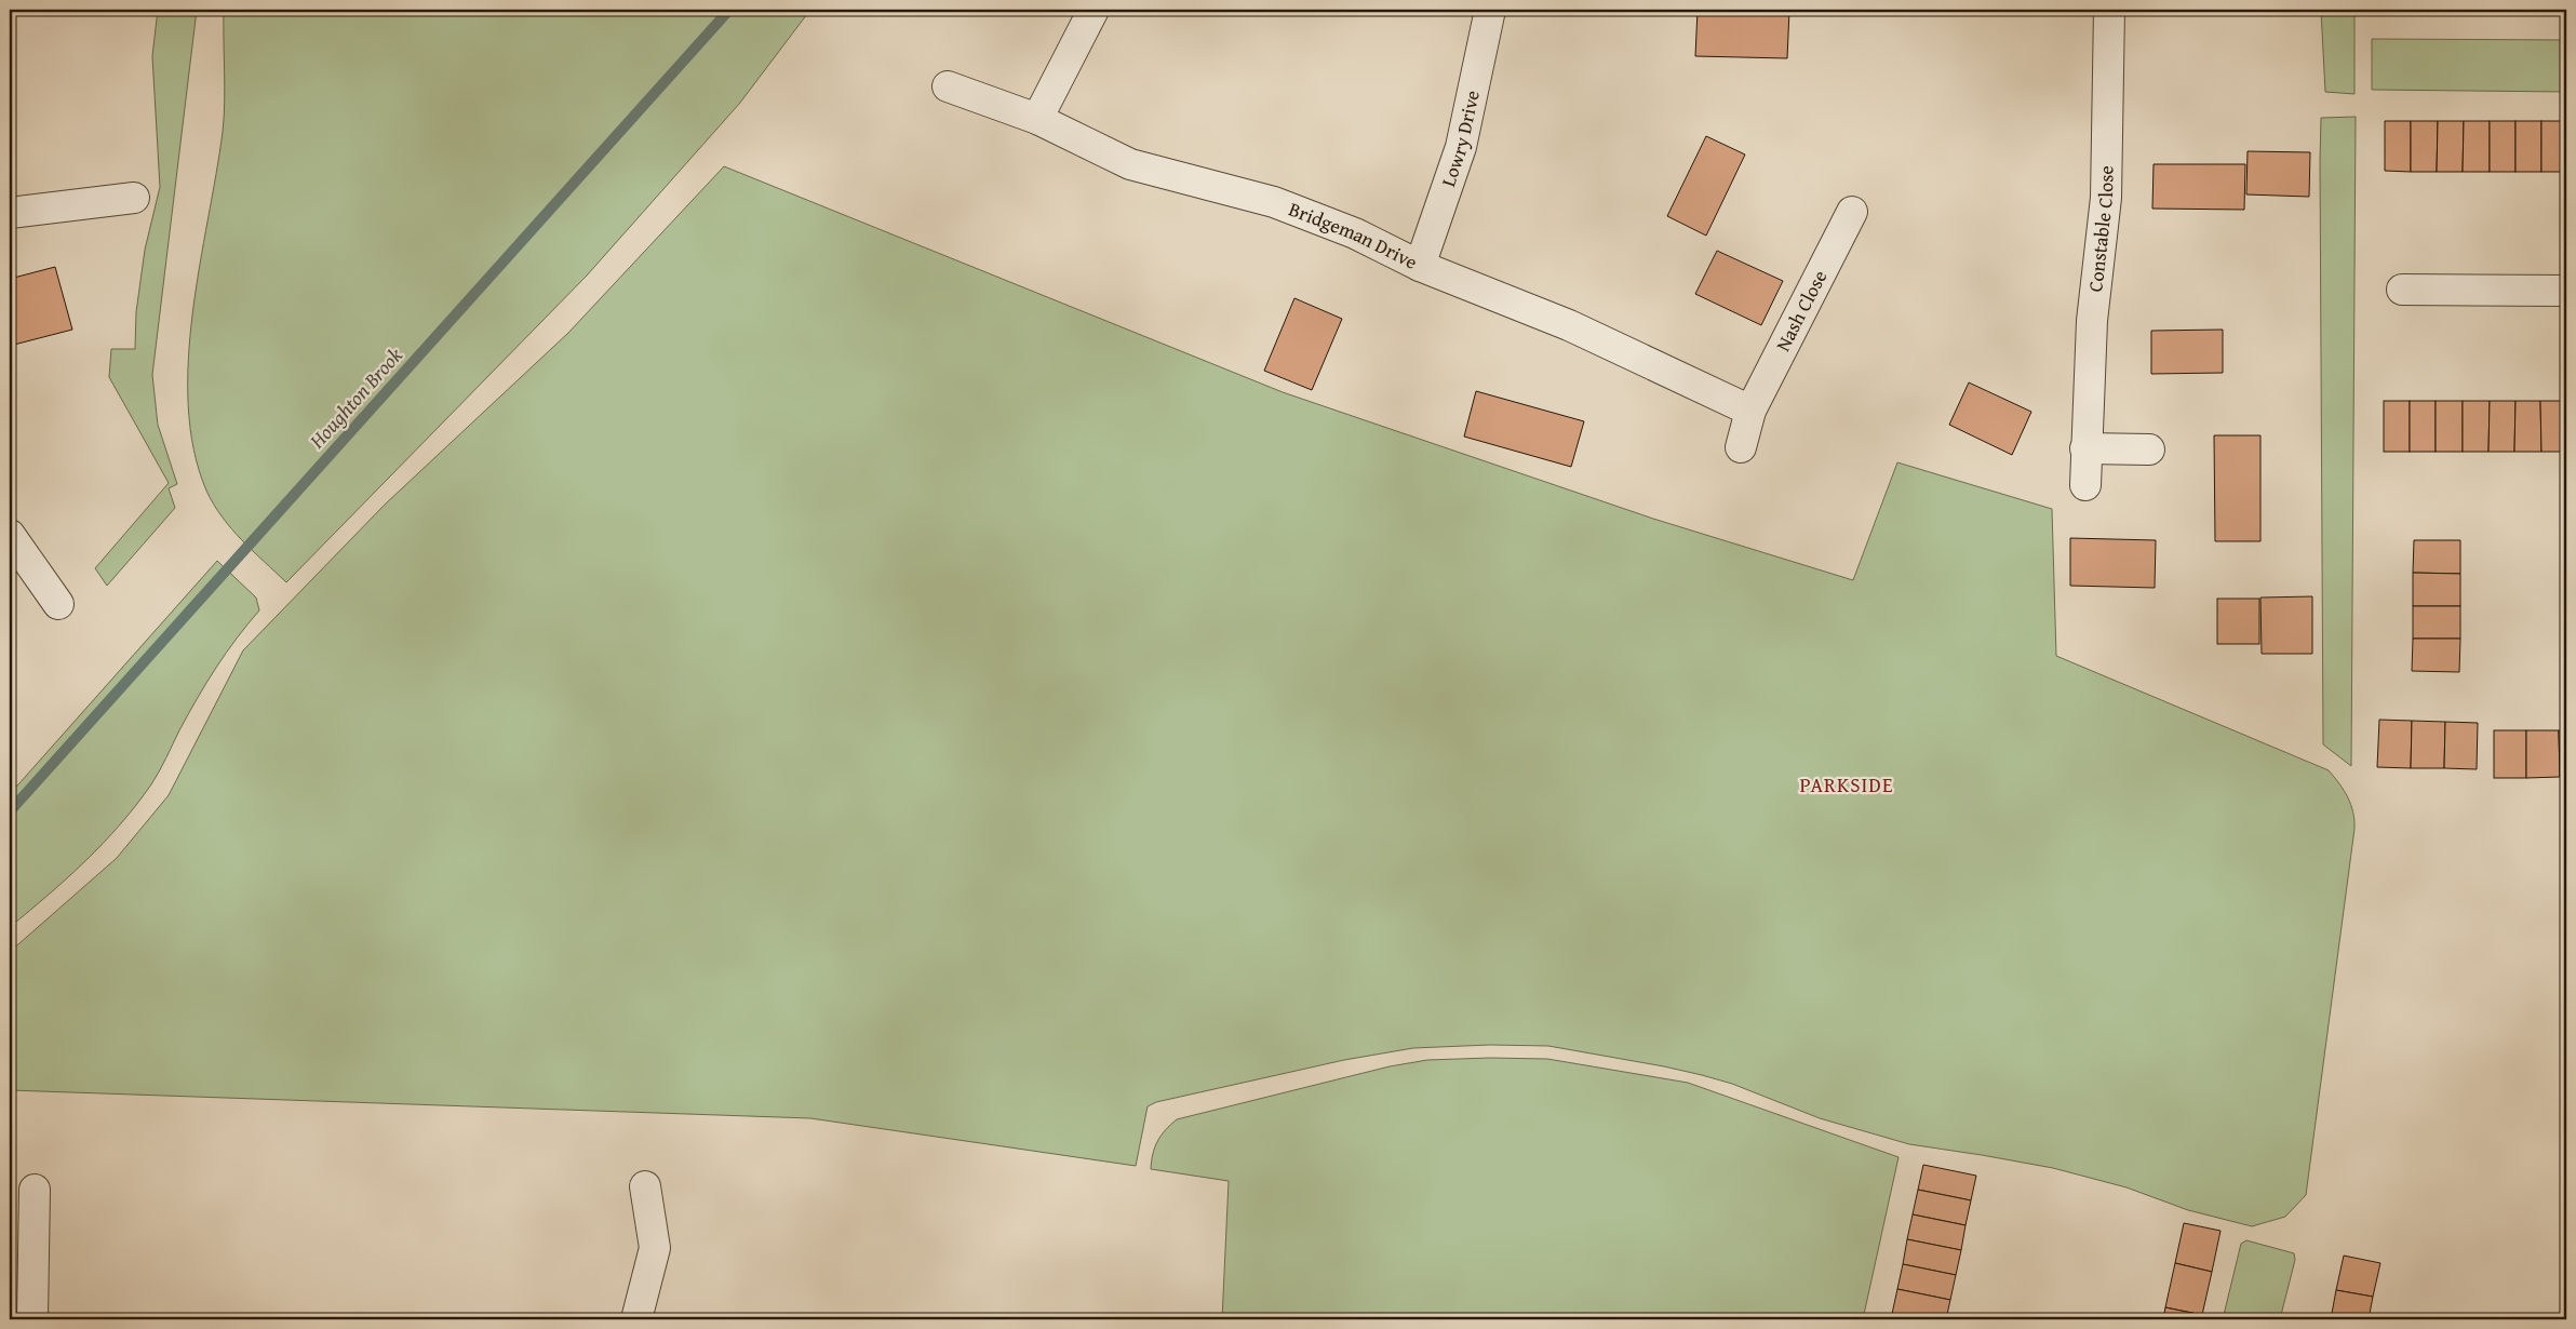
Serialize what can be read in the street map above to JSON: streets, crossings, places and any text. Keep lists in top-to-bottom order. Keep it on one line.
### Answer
{"streets":{"street":["Lowry Drive","Constable Close","Bridgeman Drive","Nash Close"]},"crossings":[["Lowry Drive","Bridgeman Drive"],["Bridgeman Drive","Nash Close"]],"districts":["PARKSIDE"],"water":["Houghton Brook"]}
